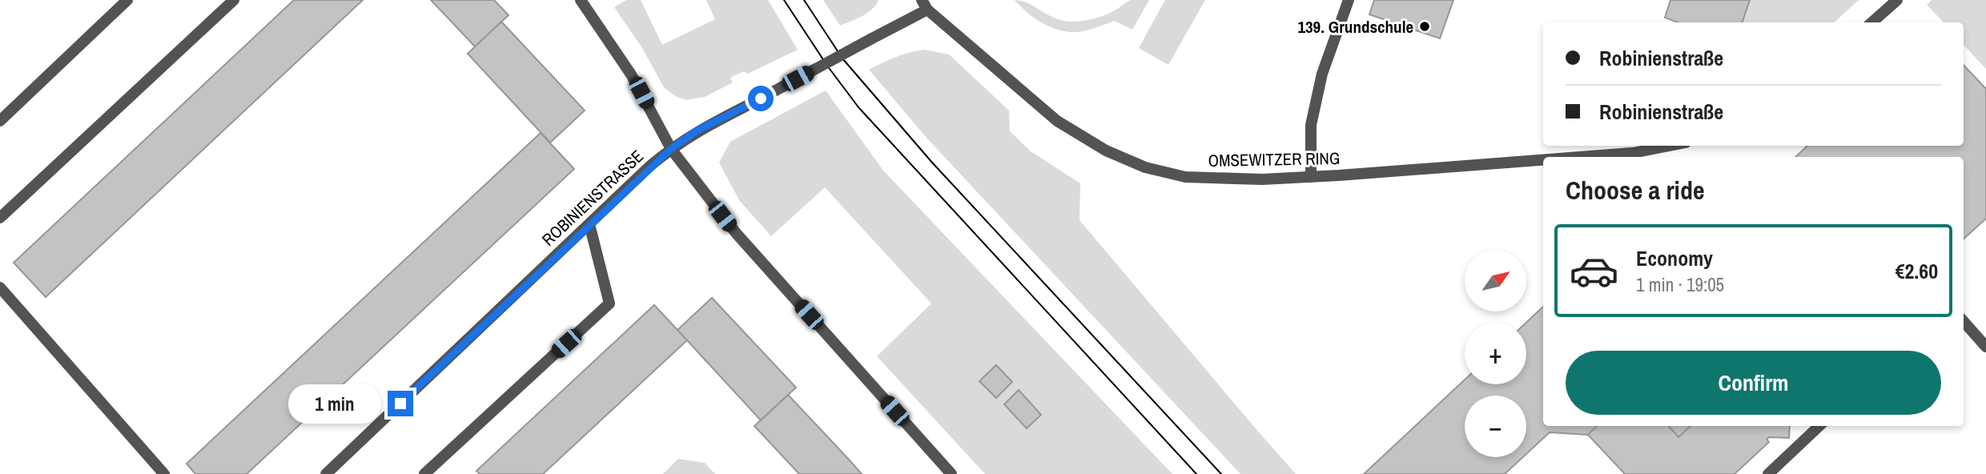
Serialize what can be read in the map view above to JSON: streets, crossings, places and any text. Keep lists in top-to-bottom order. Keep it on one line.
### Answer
{"streets":{"street":["OMSEWITZER RING","ROBINIENSTRASSE"]},"crossings":[["OMSEWITZER RING","ROBINIENSTRASSE"]],"places":["139. Grundschule"],"north":"top right","page":{"banner":["Robinienstraße","Robinienstraße"],"heading":"Choose a ride","list":[{"name":"Economy","note":"1 min · 19:05","value":"€2.60"}],"map_buttons":["+","−"],"buttons":"Confirm","bubble":"1 min"}}
